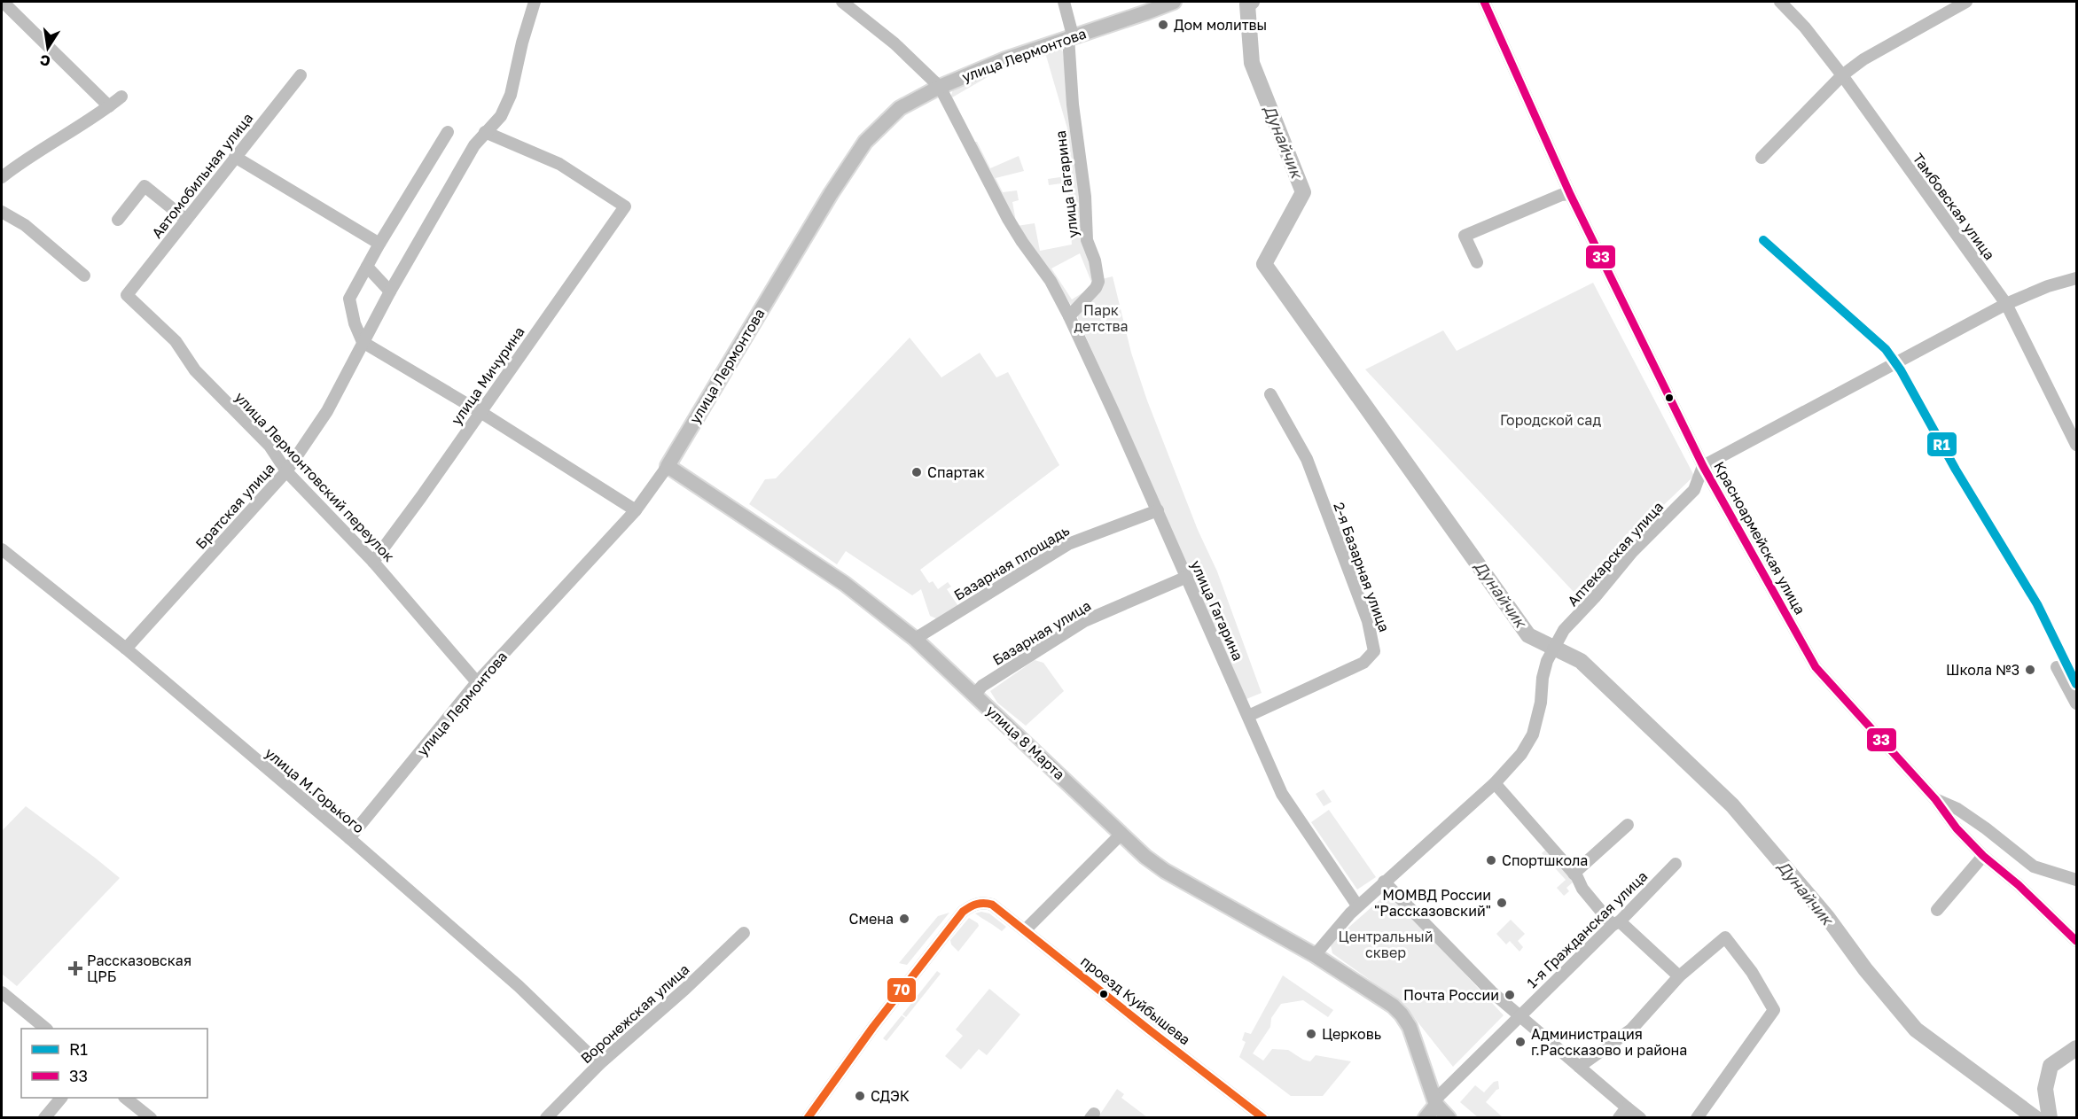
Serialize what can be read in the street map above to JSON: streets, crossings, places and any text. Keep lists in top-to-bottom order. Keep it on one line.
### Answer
{"streets":{"main road":["улица Лермонтова","улица 8 Марта"],"street":["Автомобильная улица","улица Гагарина","Тамбовская улица","улица Мичурина","улица Лермонтовский переулок","Братская улица","Красноармейская улица","Аптекарская улица","Базарная площадь","2-я Базарная улица","Базарная улица","улица М.Горького","1-я Гражданская улица","проезд Куйбышева","Воронежская улица"]},"crossings":[["улица Лермонтова","улица Гагарина"],["улица Лермонтова","улица Лермонтовский переулок"],["улица Лермонтова","улица 8 Марта"],["улица Лермонтова","улица М.Горького"],["Автомобильная улица","улица Лермонтовский переулок"],["улица Гагарина","Аптекарская улица"],["улица Гагарина","Базарная площадь"],["улица Гагарина","2-я Базарная улица"],["улица Гагарина","Базарная улица"],["улица Мичурина","улица Лермонтовский переулок"],["улица Мичурина","Братская улица"],["улица Лермонтовский переулок","Братская улица"],["Братская улица","улица М.Горького"],["Красноармейская улица","Аптекарская улица"],["Аптекарская улица","улица 8 Марта"],["Базарная площадь","улица 8 Марта"],["Базарная улица","улица 8 Марта"],["улица 8 Марта","1-я Гражданская улица"],["улица М.Горького","Воронежская улица"]],"water":["Дунайчик"],"parks":["Парк детства","Городской сад","Центральный сквер"],"places":{"other":["Дом молитвы","Спартак","Школа №3","Спортшкола","МОМВД России \"Рассказовский\"","Смена","Почта России","Церковь","Администрация г.Рассказово и района","СДЭК"],"health":["Рассказовская ЦРБ"]},"lines":["transit line 33","transit line R1","transit line 70"],"legend":["R1","33"],"north":"bottom"}
